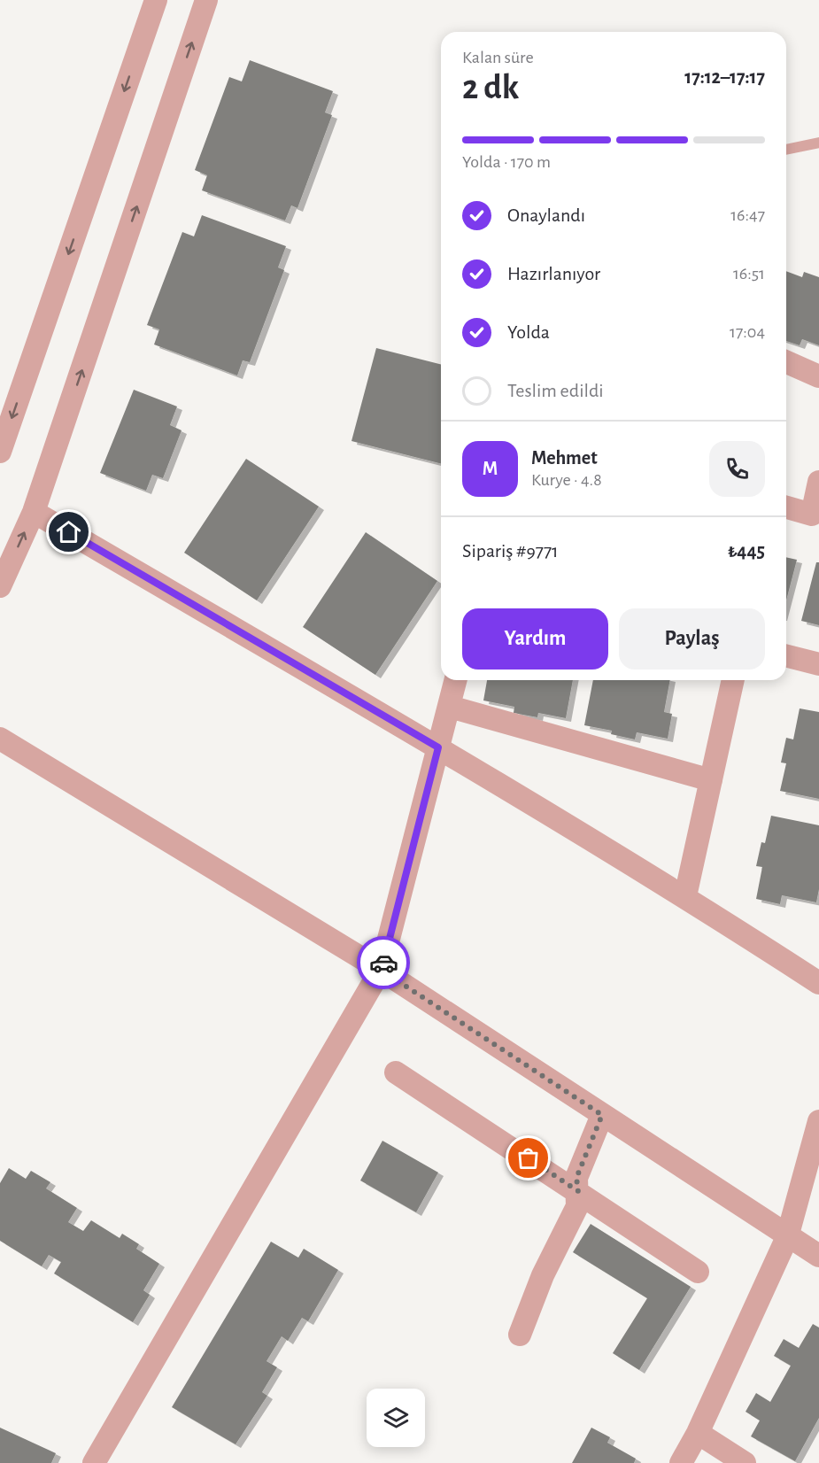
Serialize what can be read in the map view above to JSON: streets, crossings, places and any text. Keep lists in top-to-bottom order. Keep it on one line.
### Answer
{"page":{"heading":["2 dk","Kalan süre","17:12–17:17"],"panel":["Mehmet","Kurye · 4.8","Sipariş #9771","₺445"],"bar":"Yolda · 170 m","list":[["Onaylandı","16:47"],["Hazırlanıyor","16:51"],["Yolda","17:04"],"Teslim edildi"],"round":"M","buttons":["Yardım","Paylaş"]}}
